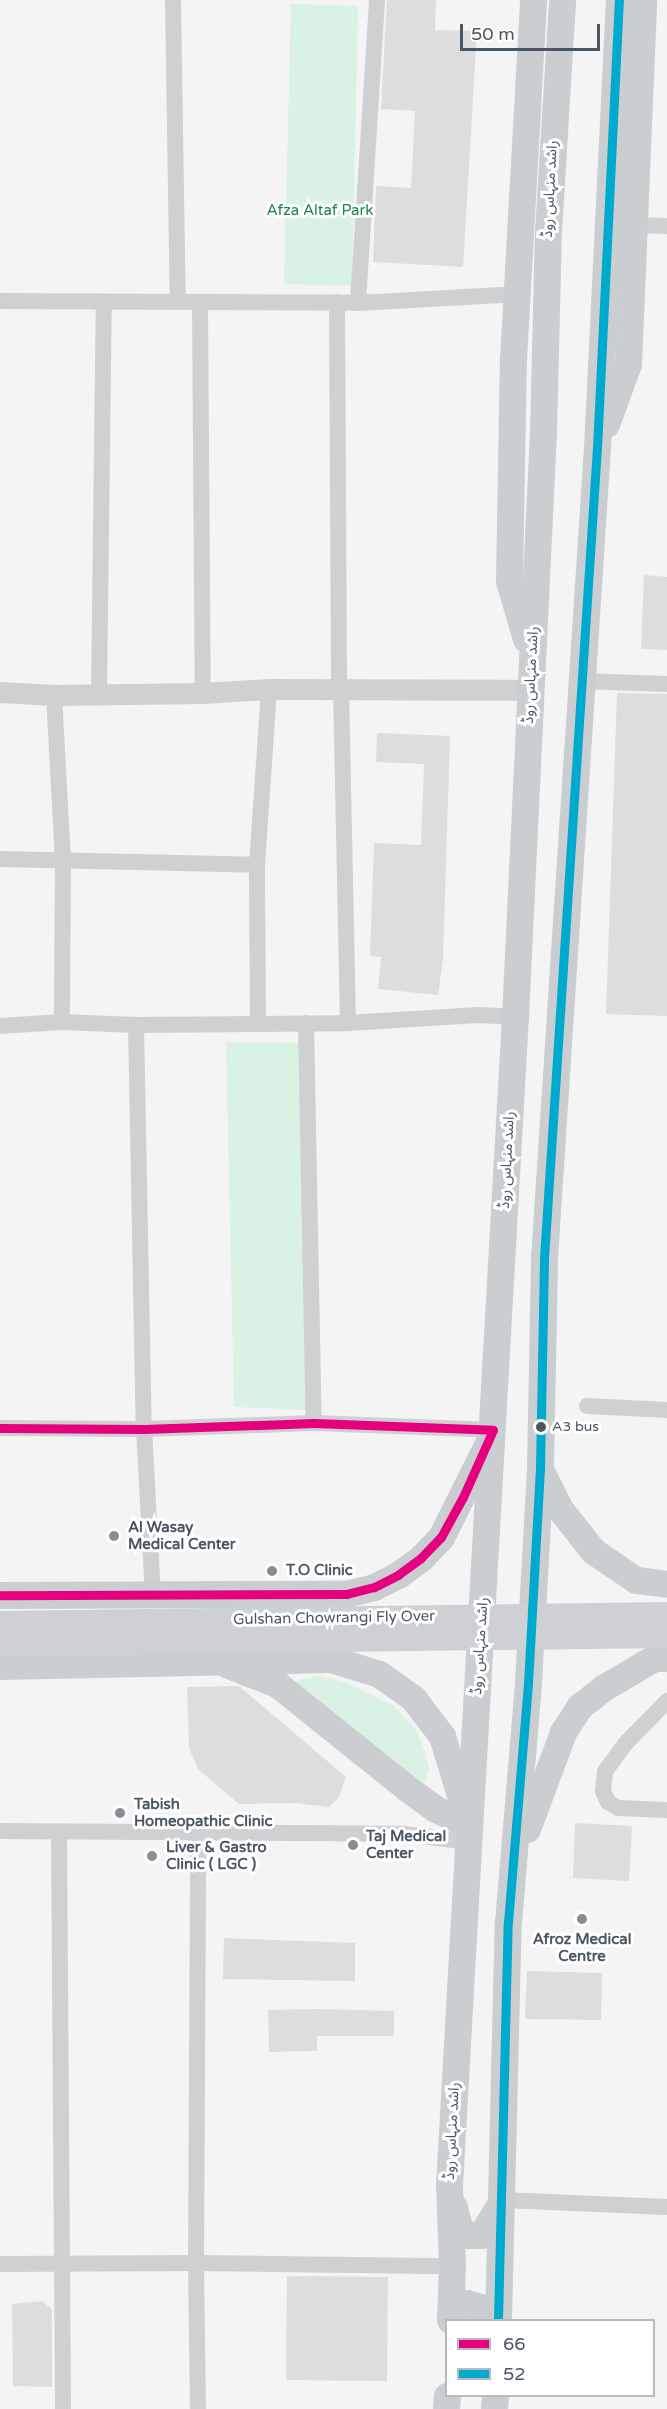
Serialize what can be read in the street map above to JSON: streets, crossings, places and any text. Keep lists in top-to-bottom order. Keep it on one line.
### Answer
{"streets":{"main road":["راشد منہاس روڈ","Gulshan Chowrangi Fly Over"]},"parks":["Afza Altaf Park"],"places":["A3 bus","Al Wasay Medical Center","T.O Clinic","Tabish Homeopathic Clinic","Taj Medical Center","Liver & Gastro Clinic ( LGC )","Afroz Medical Centre"],"lines":["transit line 52","transit line 66"],"legend":["66","52"],"scale_bar":"50 m"}
